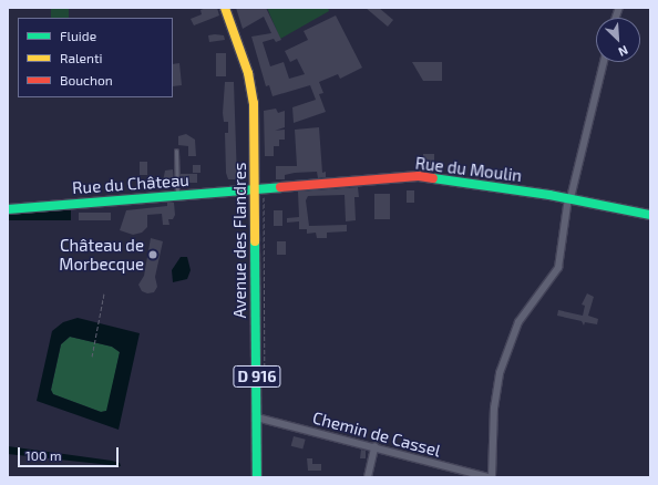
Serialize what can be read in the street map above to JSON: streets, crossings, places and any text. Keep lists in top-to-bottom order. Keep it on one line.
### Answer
{"streets":{"street":["Rue du Moulin","Rue du Château","Avenue des Flandres","D 916","Chemin de Cassel"]},"crossings":[["Rue du Moulin","Rue du Château"],["Rue du Moulin","Avenue des Flandres"],["Rue du Château","Avenue des Flandres"],["Avenue des Flandres","Chemin de Cassel"]],"places":["Château de Morbecque"],"legend":["Fluide","Ralenti","Bouchon"],"scale_bar":"100 m","north":"bottom right"}
